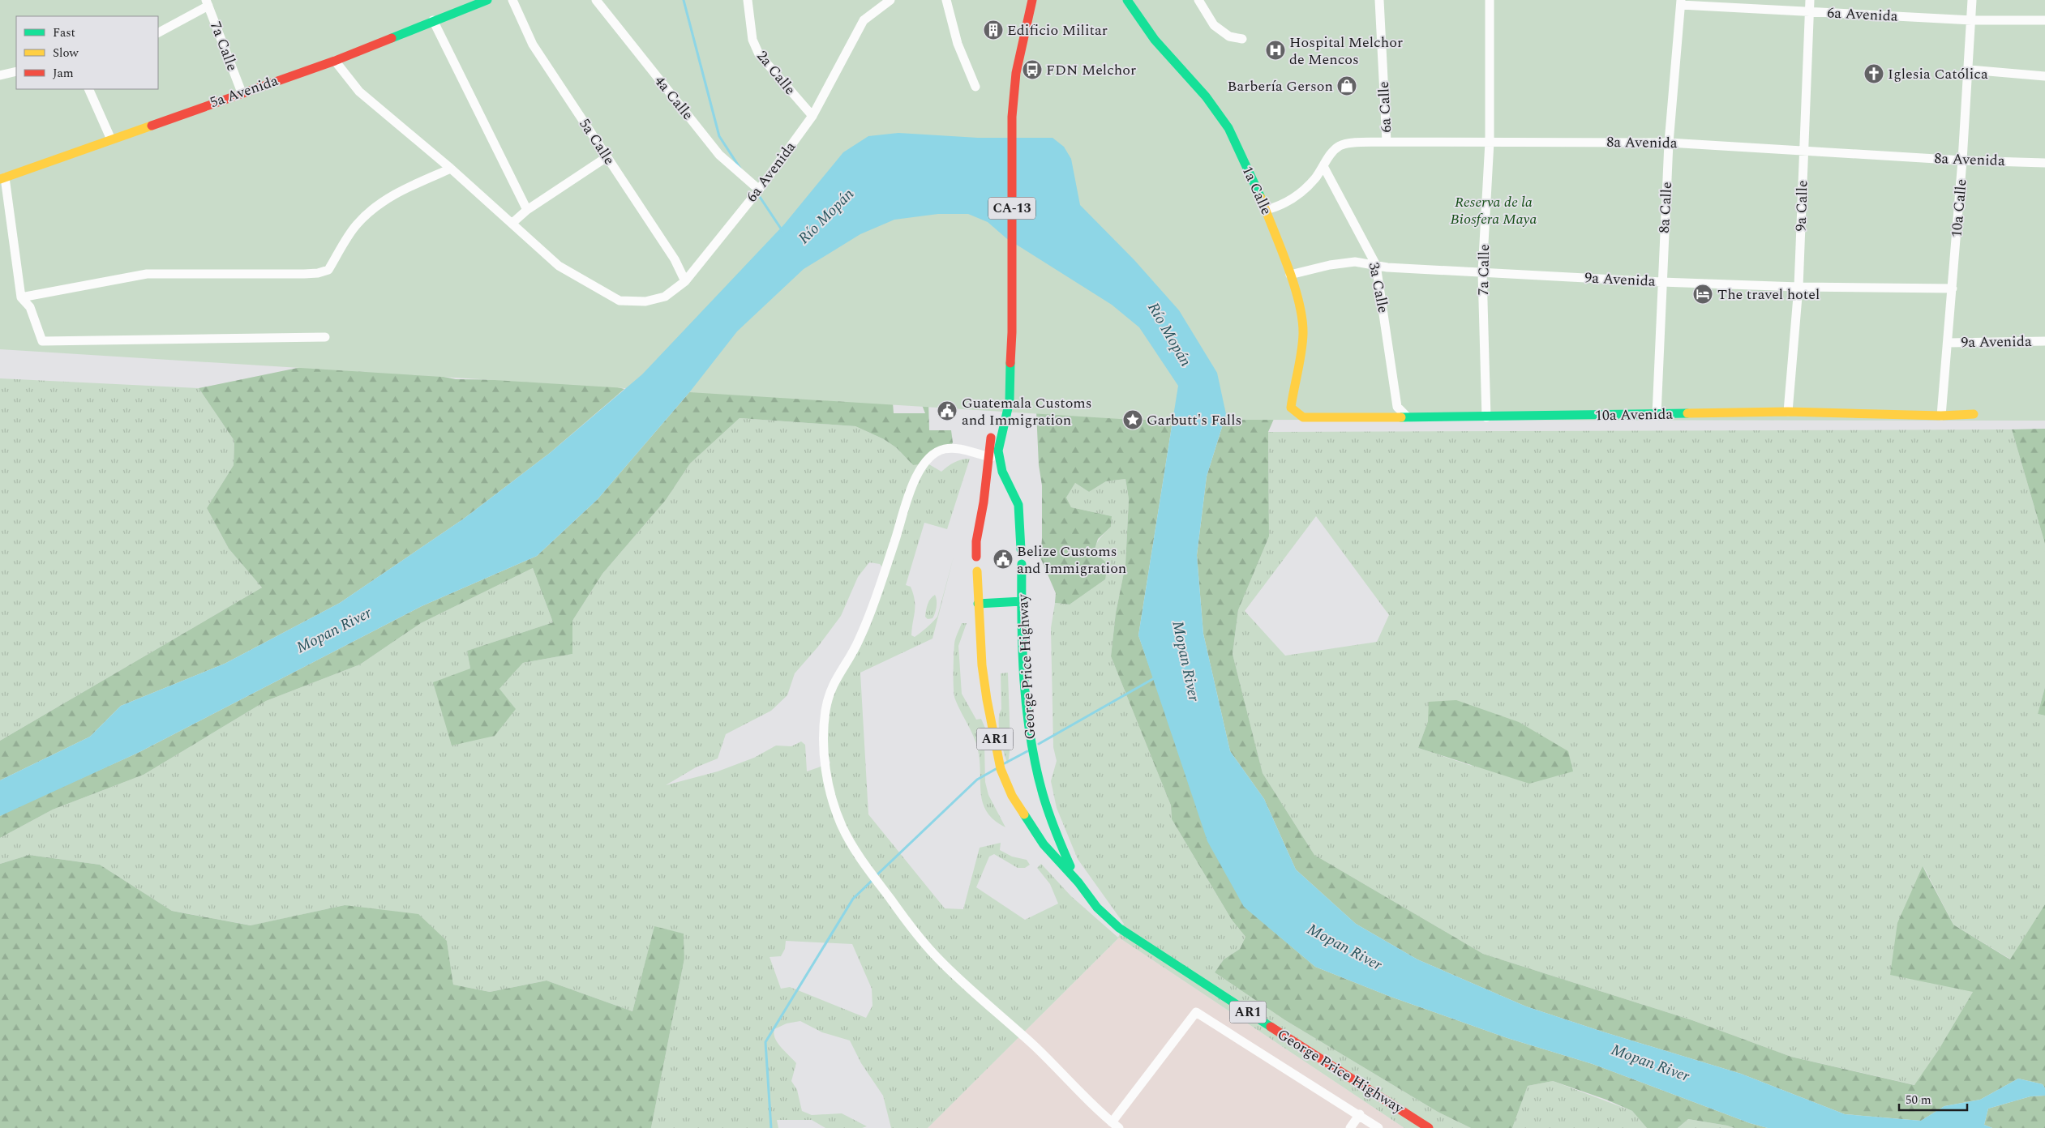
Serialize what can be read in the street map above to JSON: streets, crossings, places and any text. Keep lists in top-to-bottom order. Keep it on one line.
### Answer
{"streets":{"main road":["5a Avenida","1a Calle","CA-13","10a Avenida","George Price Highway","AR1"],"street":["6a Avenida","7a Calle","2a Calle","4a Calle","6a Calle","5a Calle","8a Avenida","9a Calle","8a Calle","10a Calle","9a Avenida","3a Calle"]},"crossings":[["6a Avenida","2a Calle"],["6a Avenida","4a Calle"],["6a Avenida","5a Calle"],["6a Avenida","9a Calle"],["6a Avenida","8a Calle"],["6a Avenida","10a Calle"],["7a Calle","5a Avenida"],["7a Calle","8a Avenida"],["7a Calle","9a Avenida"],["7a Calle","10a Avenida"],["6a Calle","8a Avenida"],["8a Avenida","1a Calle"],["8a Avenida","9a Calle"],["8a Avenida","8a Calle"],["8a Avenida","10a Calle"],["8a Avenida","3a Calle"],["1a Calle","9a Avenida"],["1a Calle","10a Avenida"],["9a Calle","9a Avenida"],["9a Calle","10a Avenida"],["8a Calle","9a Avenida"],["8a Calle","10a Avenida"],["10a Calle","9a Avenida"],["10a Calle","10a Avenida"],["9a Avenida","3a Calle"],["3a Calle","10a Avenida"]],"water":["Río Mopán","Mopan River"],"parks":["Reserva de la Biosfera Maya"],"places":{"building":["Edificio Militar"],"hospital":["Hospital Melchor de Mencos"],"bus stop":["FDN Melchor"],"church":["Iglesia Católica"],"shop":["Barbería Gerson"],"hotel":["The travel hotel"],"public building":["Guatemala Customs and Immigration","Belize Customs and Immigration"],"place":["Garbutt's Falls"]},"legend":["Fast","Slow","Jam"],"scale_bar":"50 m"}
